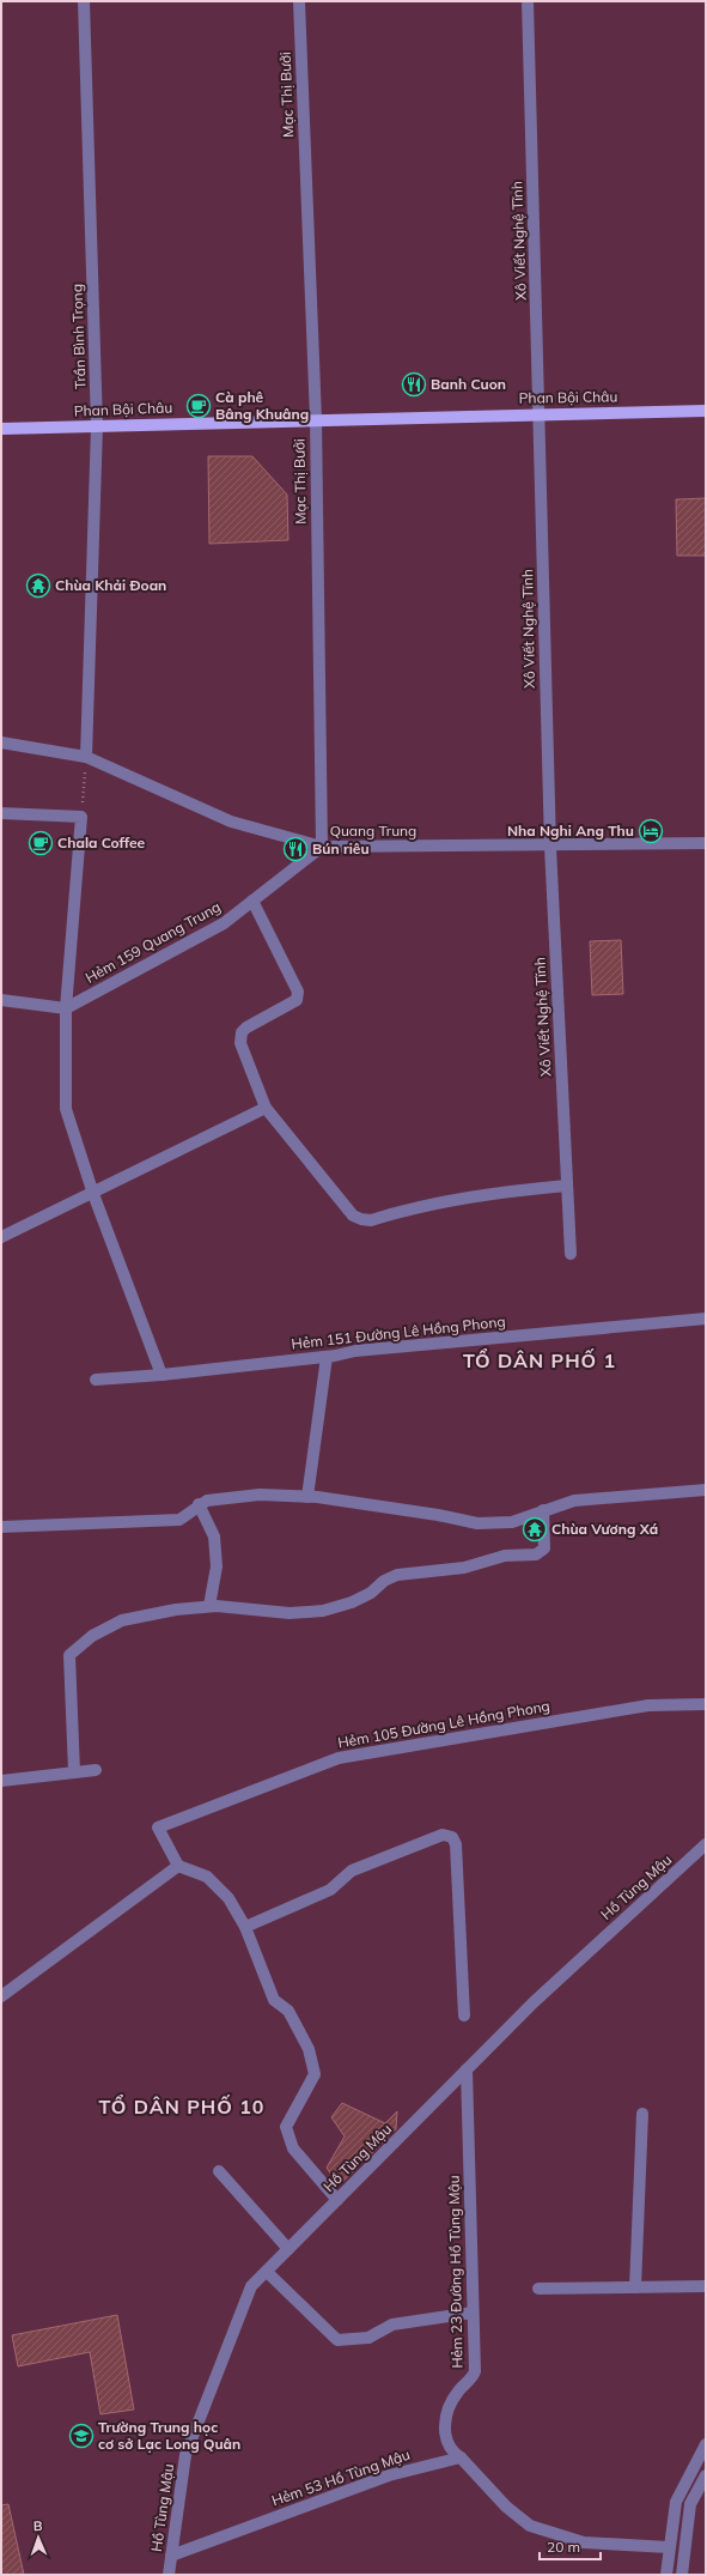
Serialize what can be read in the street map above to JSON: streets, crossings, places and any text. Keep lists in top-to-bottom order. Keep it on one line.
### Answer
{"streets":{"main road":["Phan Bội Châu"],"street":["Mạc Thị Bưởi","Xô Viết Nghệ Tĩnh","Trần Bình Trọng","Quang Trung","Hẻm 159 Quang Trung","Hẻm 151 Đường Lê Hồng Phong","Hẻm 105 Đường Lê Hồng Phong","Hồ Tùng Mậu","Hẻm 23 Đường Hồ Tùng Mậu","Hẻm 53 Hồ Tùng Mậu"]},"crossings":[["Mạc Thị Bưởi","Phan Bội Châu"],["Mạc Thị Bưởi","Quang Trung"],["Mạc Thị Bưởi","Hẻm 159 Quang Trung"],["Xô Viết Nghệ Tĩnh","Phan Bội Châu"],["Xô Viết Nghệ Tĩnh","Quang Trung"],["Trần Bình Trọng","Phan Bội Châu"],["Trần Bình Trọng","Quang Trung"],["Quang Trung","Hẻm 159 Quang Trung"],["Hồ Tùng Mậu","Hẻm 23 Đường Hồ Tùng Mậu"],["Hồ Tùng Mậu","Hẻm 53 Hồ Tùng Mậu"],["Hẻm 23 Đường Hồ Tùng Mậu","Hẻm 53 Hồ Tùng Mậu"]],"districts":["TỔ DÂN PHỐ 1","TỔ DÂN PHỐ 10"],"places":{"restaurant":["Banh Cuon","Bún riêu"],"cafe":["Cà phê Bâng Khuâng","Chala Coffee"],"temple":["Chùa Khải Đoan","Chùa Vương Xá"],"hotel":["Nha Nghi Ang Thu"],"school or university":["Trường Trung học cơ sở Lạc Long Quân"]},"scale_bar":"20 m","north":"top"}
